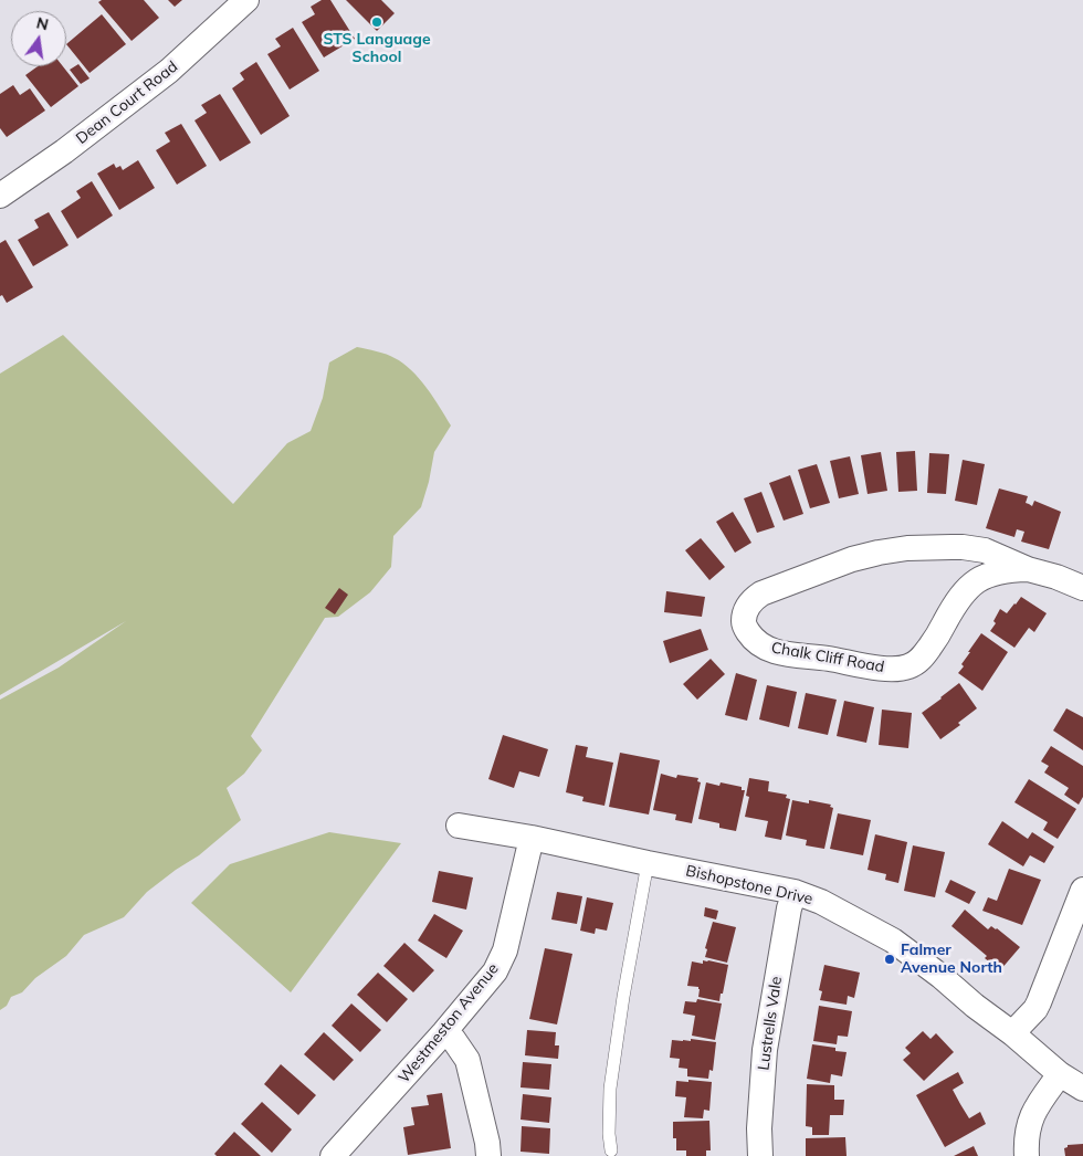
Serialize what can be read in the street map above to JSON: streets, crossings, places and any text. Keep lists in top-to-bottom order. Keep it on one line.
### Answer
{"streets":{"street":["Dean Court Road","Chalk Cliff Road","Bishopstone Drive","Westmeston Avenue","Lustrells Vale"]},"crossings":[["Bishopstone Drive","Westmeston Avenue"],["Bishopstone Drive","Lustrells Vale"]],"places":["STS Language School","Falmer Avenue North"],"north":"top"}
